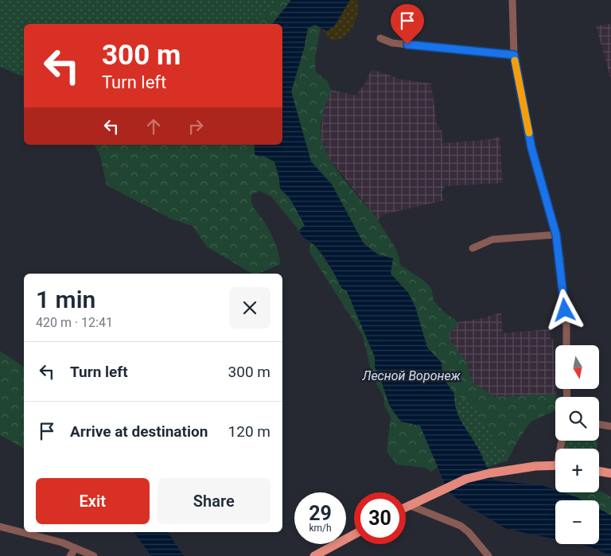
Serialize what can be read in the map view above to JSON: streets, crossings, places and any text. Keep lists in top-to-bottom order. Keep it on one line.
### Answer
{"water":["Лесной Воронеж"],"north":"bottom","page":{"turn":["300 m","Turn left"],"heading":["1 min","420 m · 12:41"],"list":[{"name":"Turn left","value":"300 m"},{"name":"Arrive at destination","value":"120 m"}],"map_buttons":["+","−"],"buttons":["Exit","Share"],"speed":"29 km/h","limit":"30"}}
